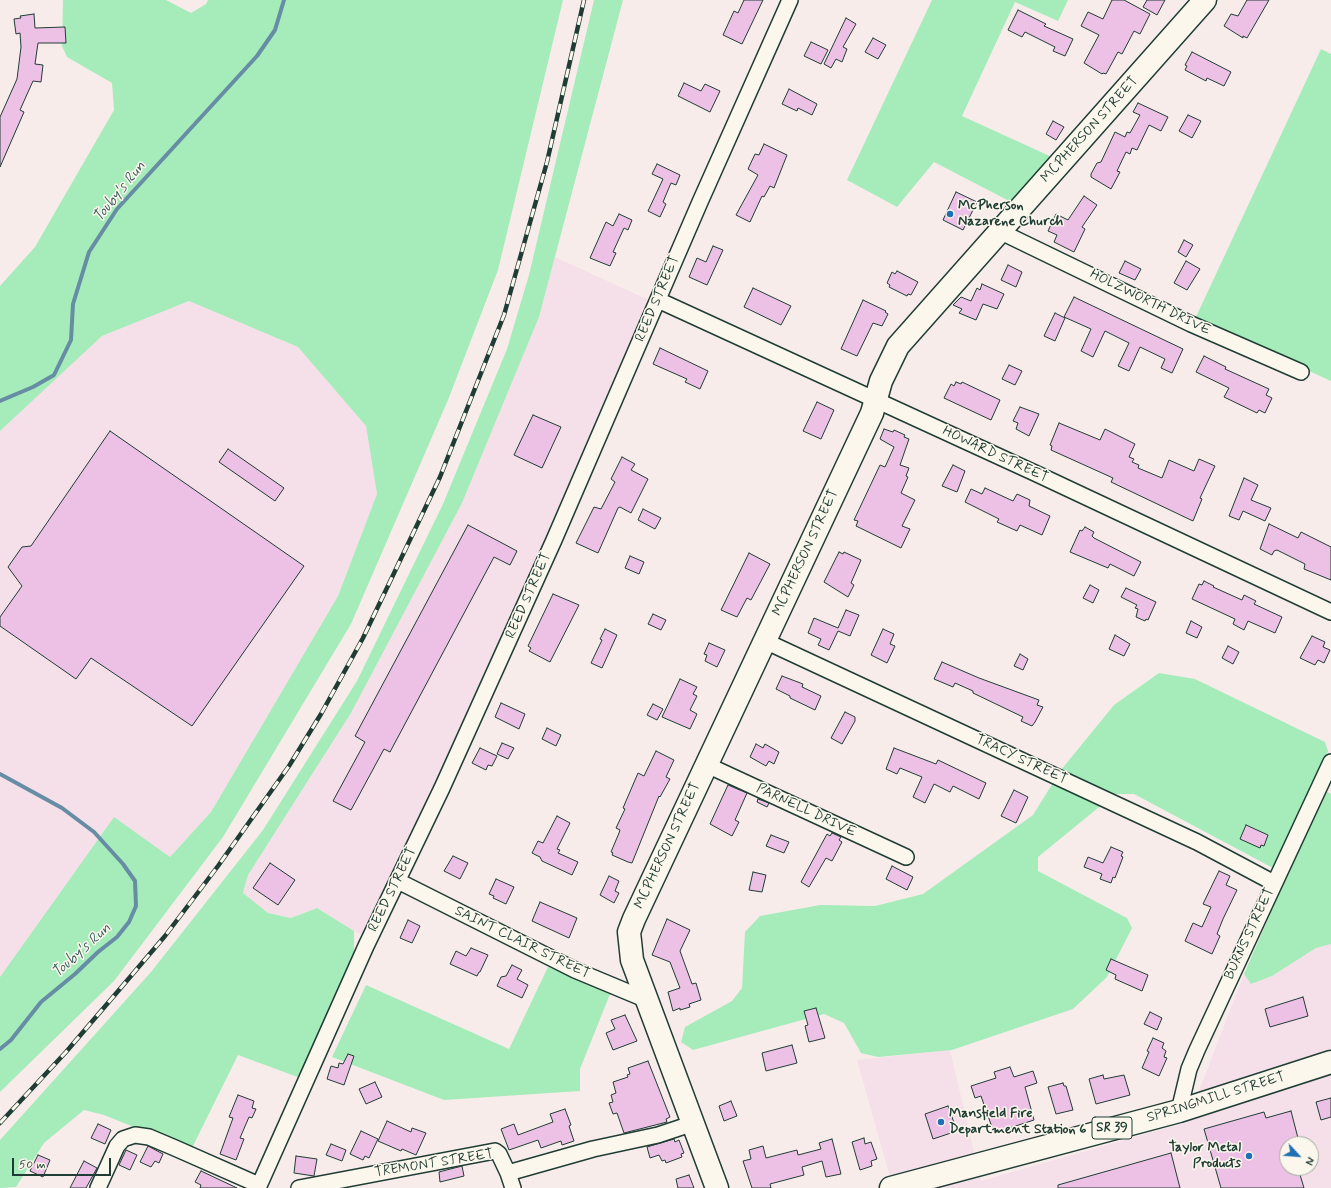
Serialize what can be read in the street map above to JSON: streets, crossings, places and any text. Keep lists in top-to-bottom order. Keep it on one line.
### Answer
{"streets":{"street":["MCPHERSON STREET","REED STREET","HOLZWORTH DRIVE","HOWARD STREET","TRACY STREET","PARNELL DRIVE","BURNS STREET","SAINT CLAIR STREET","SPRINGMILL STREET","SR 39","TREMONT STREET"]},"crossings":[["MCPHERSON STREET","HOLZWORTH DRIVE"],["MCPHERSON STREET","HOWARD STREET"],["MCPHERSON STREET","TRACY STREET"],["MCPHERSON STREET","PARNELL DRIVE"],["MCPHERSON STREET","SAINT CLAIR STREET"],["MCPHERSON STREET","TREMONT STREET"],["REED STREET","HOWARD STREET"],["REED STREET","SAINT CLAIR STREET"],["TRACY STREET","BURNS STREET"],["BURNS STREET","SPRINGMILL STREET"]],"water":["Touby's Run"],"places":["McPherson Nazarene Church","Mansfield Fire Department Station 6","Taylor Metal Products"],"scale_bar":"50 m","north":"bottom right"}
